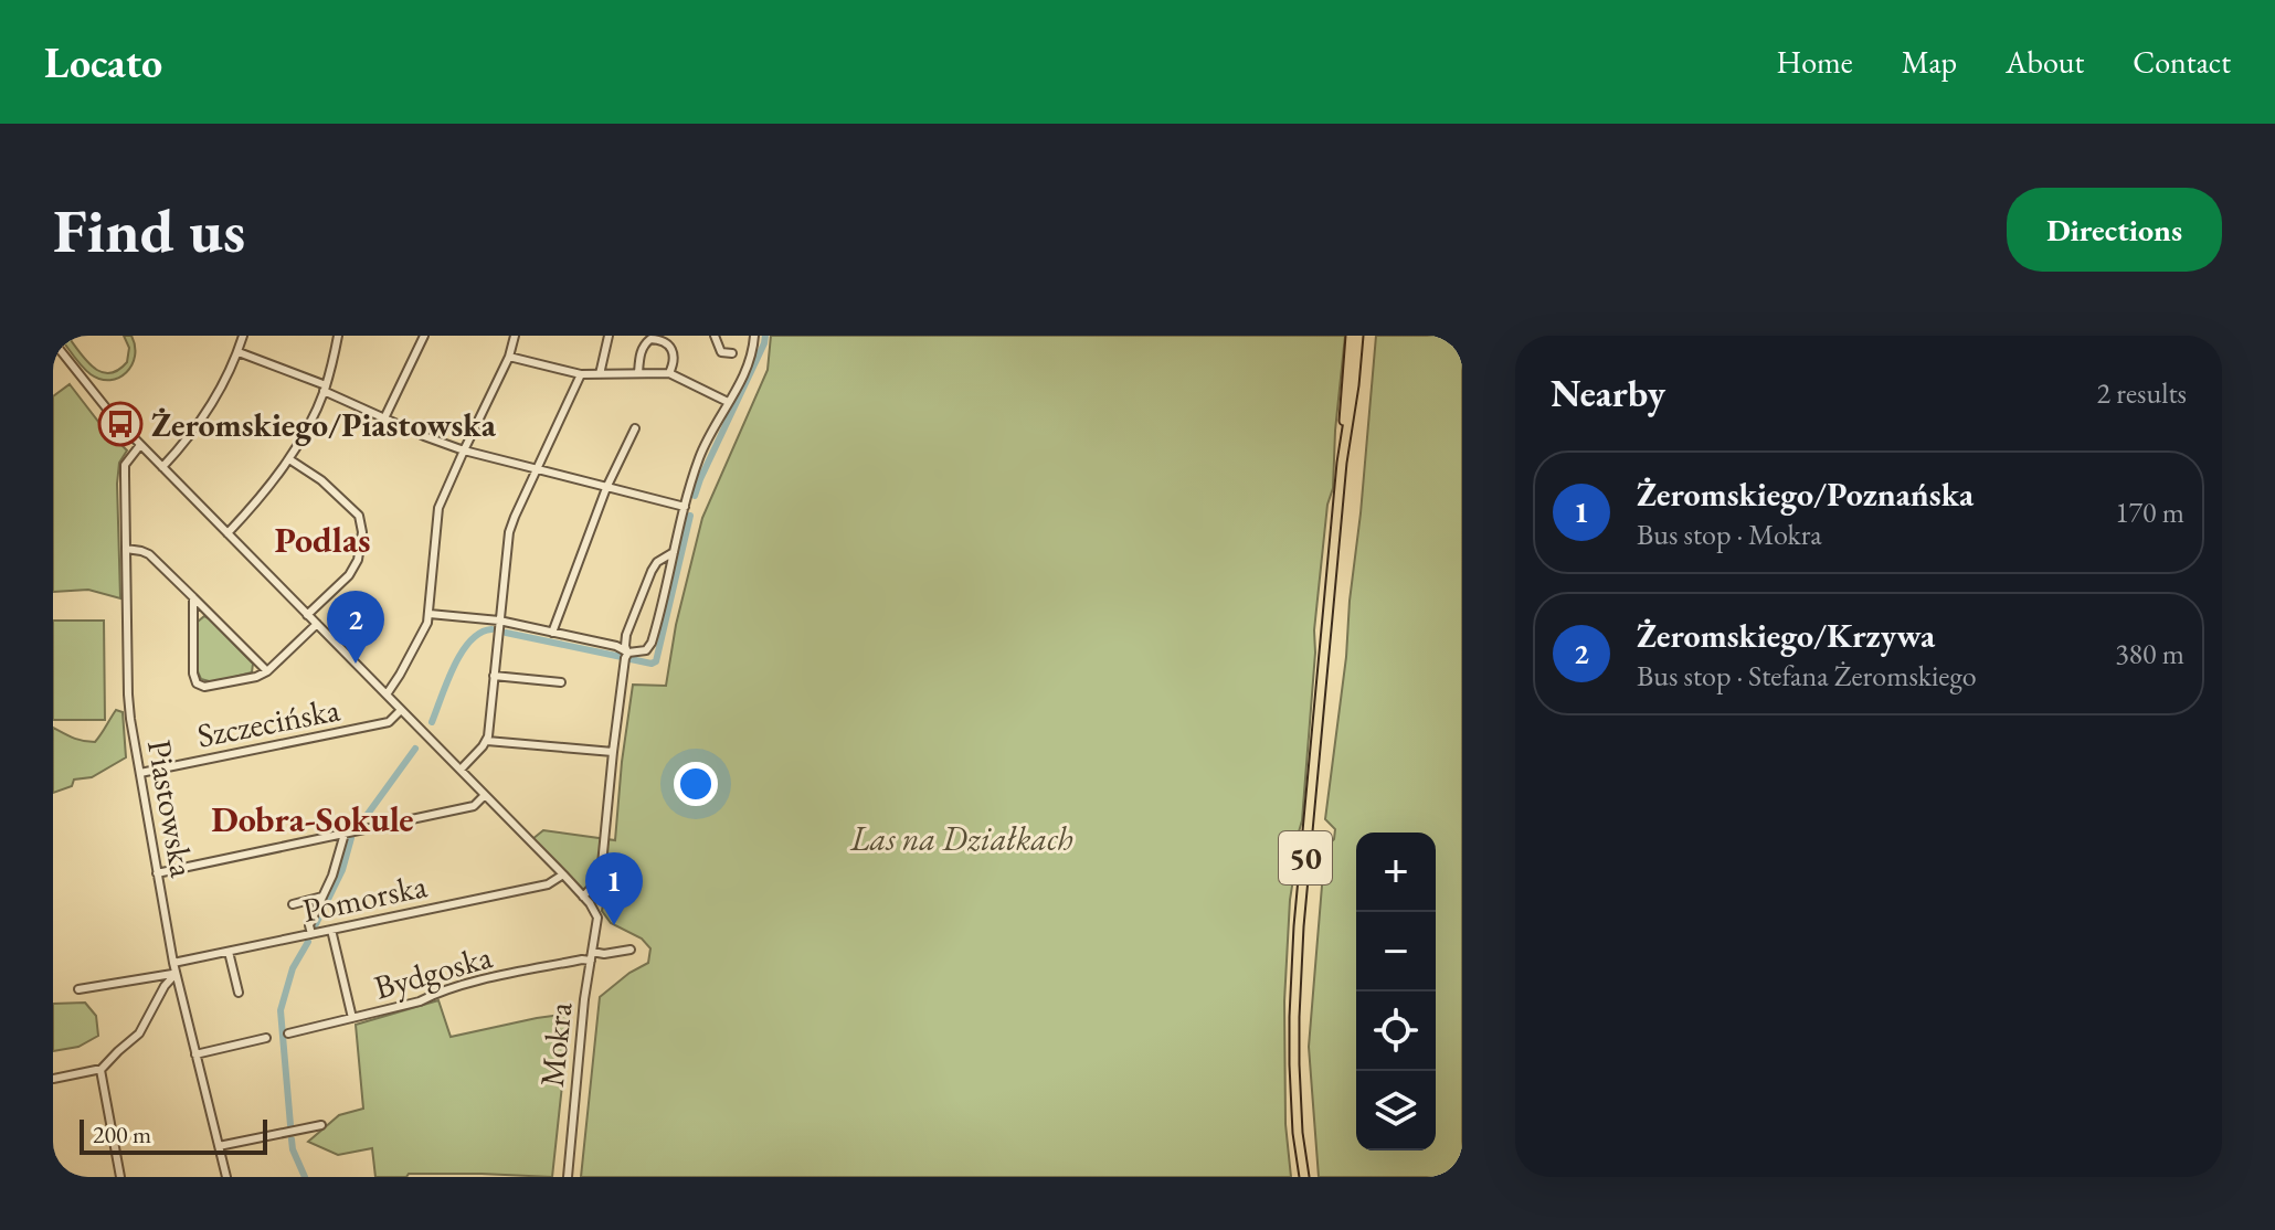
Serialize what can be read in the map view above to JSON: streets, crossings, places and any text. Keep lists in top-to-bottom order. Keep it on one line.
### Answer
{"streets":{"main road":["50"],"street":["Szczecińska","Piastowska","Pomorska","Bydgoska","Mokra"]},"crossings":[["Szczecińska","Piastowska"],["Piastowska","Pomorska"],["Bydgoska","Mokra"]],"districts":["Podlas","Dobra-Sokule"],"parks":["Las na Działkach"],"places":{"bus stop":["Żeromskiego/Piastowska"]},"scale_bar":"200 m","page":{"header":"Locato","nav":["Home","Map","About","Contact"],"buttons":"Directions","title":"Find us","heading":["Nearby","2 results"],"list":[{"mark":"1","name":"Żeromskiego/Poznańska","note":"Bus stop · Mokra","value":"170 m"},{"mark":"2","name":"Żeromskiego/Krzywa","note":"Bus stop · Stefana Żeromskiego","value":"380 m"}],"pins":["2","1"],"map_buttons":["+","−"],"scale":"200 m"}}
